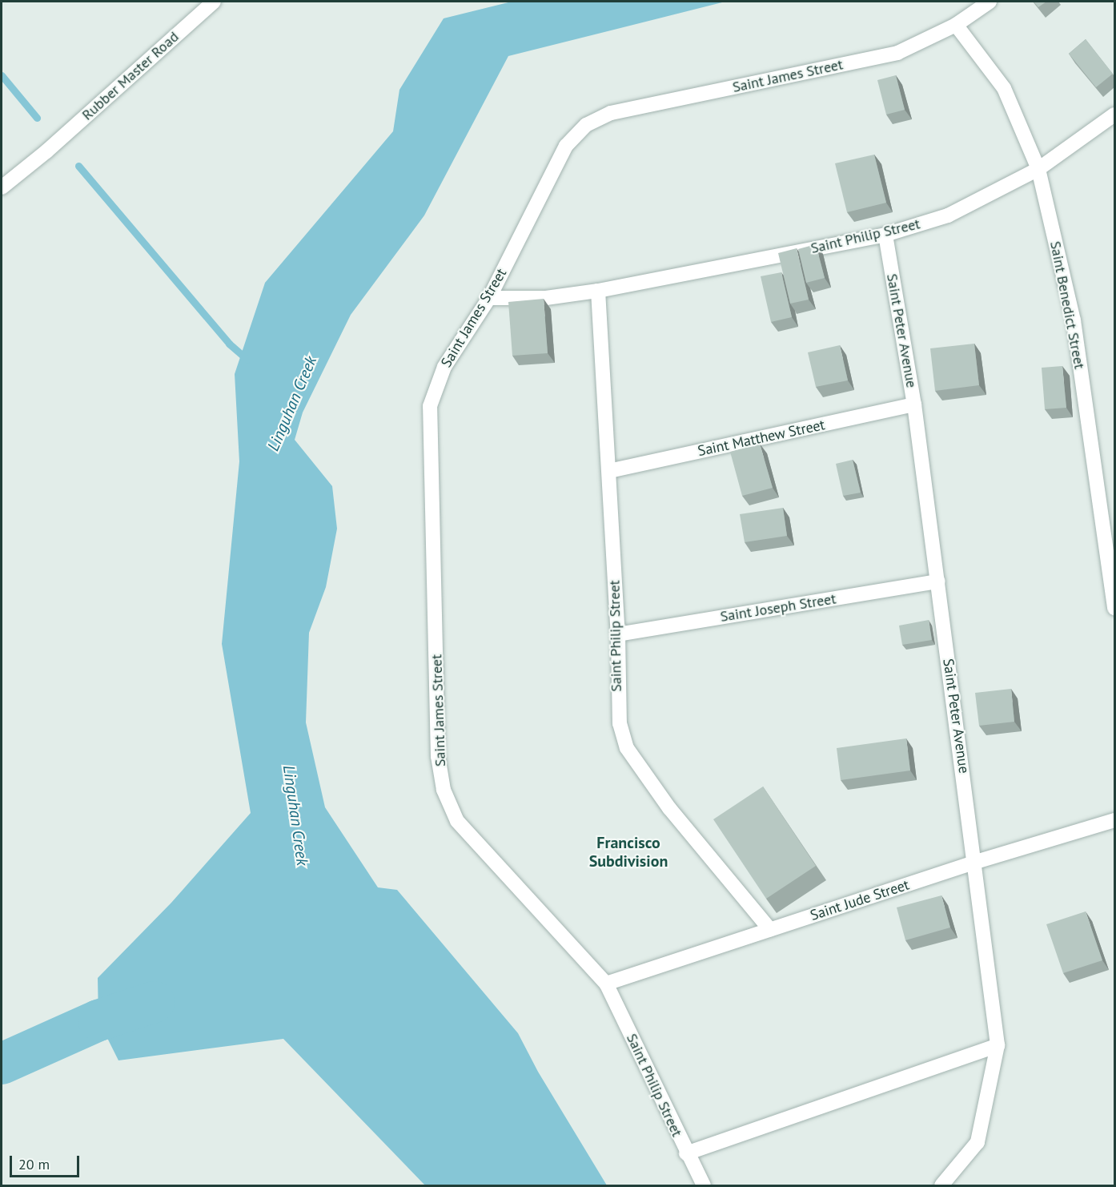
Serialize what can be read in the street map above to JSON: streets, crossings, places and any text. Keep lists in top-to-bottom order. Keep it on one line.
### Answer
{"streets":{"street":["Rubber Master Road","Saint James Street","Saint Philip Street","Saint Benedict Street","Saint Peter Avenue","Saint Matthew Street","Saint Joseph Street","Saint Jude Street"]},"crossings":[["Saint James Street","Saint Philip Street"],["Saint James Street","Saint Benedict Street"],["Saint James Street","Saint Jude Street"],["Saint Philip Street","Saint Benedict Street"],["Saint Philip Street","Saint Peter Avenue"],["Saint Philip Street","Saint Matthew Street"],["Saint Philip Street","Saint Joseph Street"],["Saint Philip Street","Saint Jude Street"],["Saint Peter Avenue","Saint Matthew Street"],["Saint Peter Avenue","Saint Joseph Street"],["Saint Peter Avenue","Saint Jude Street"]],"districts":["Francisco Subdivision"],"water":["Linguhan Creek"],"scale_bar":"20 m"}
